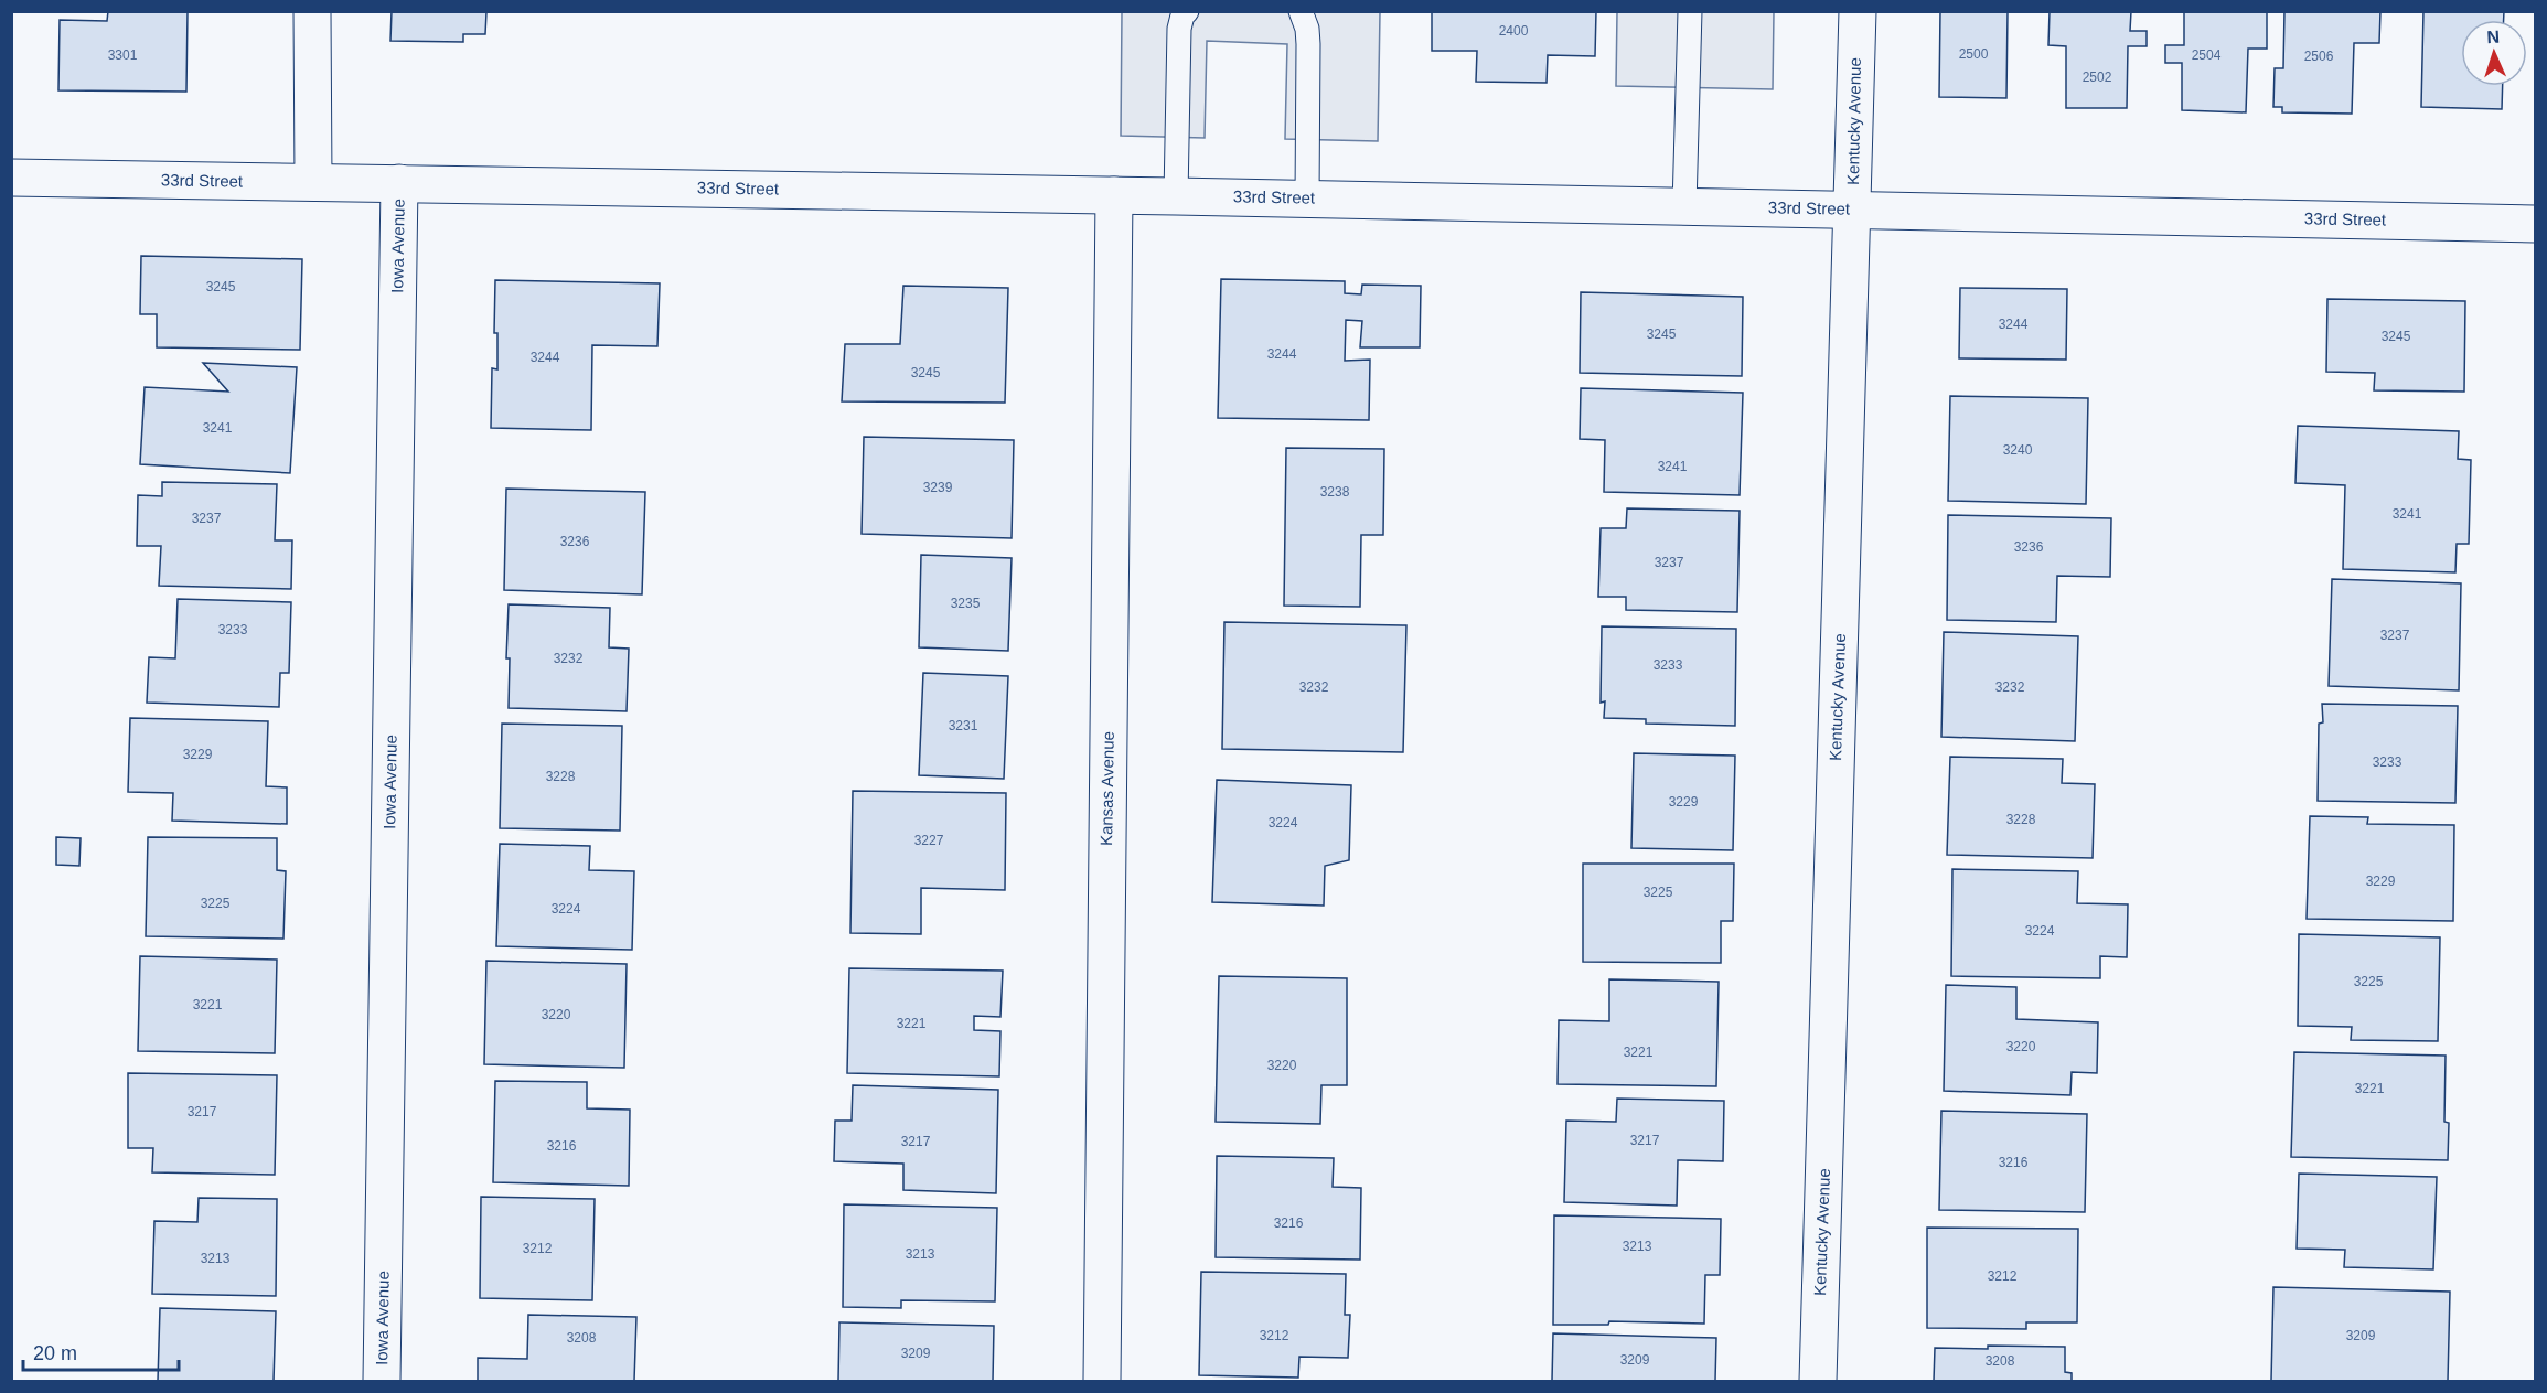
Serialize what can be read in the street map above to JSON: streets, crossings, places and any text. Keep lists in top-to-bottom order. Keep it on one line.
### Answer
{"streets":{"street":["Kentucky Avenue","33rd Street","Iowa Avenue","Kansas Avenue"]},"crossings":[["Kentucky Avenue","33rd Street"],["33rd Street","Iowa Avenue"],["33rd Street","Kansas Avenue"]],"house_numbers":["2400","2500","3301","2504","2506","2502","3245","3244","3245","3245","3244","3244","3245","3241","3240","3241","3239","3238","3241","3237","3236","3236","3237","3235","3233","3237","3232","3233","3232","3232","3231","3229","3233","3228","3229","3228","3224","3227","3229","3225","3225","3224","3224","3225","3221","3220","3221","3220","3221","3220","3221","3217","3217","3217","3216","3216","3216","3213","3212","3213","3213","3212","3212","3209","3208","3209","3209","3208"],"scale_bar":"20 m","north":"top"}
